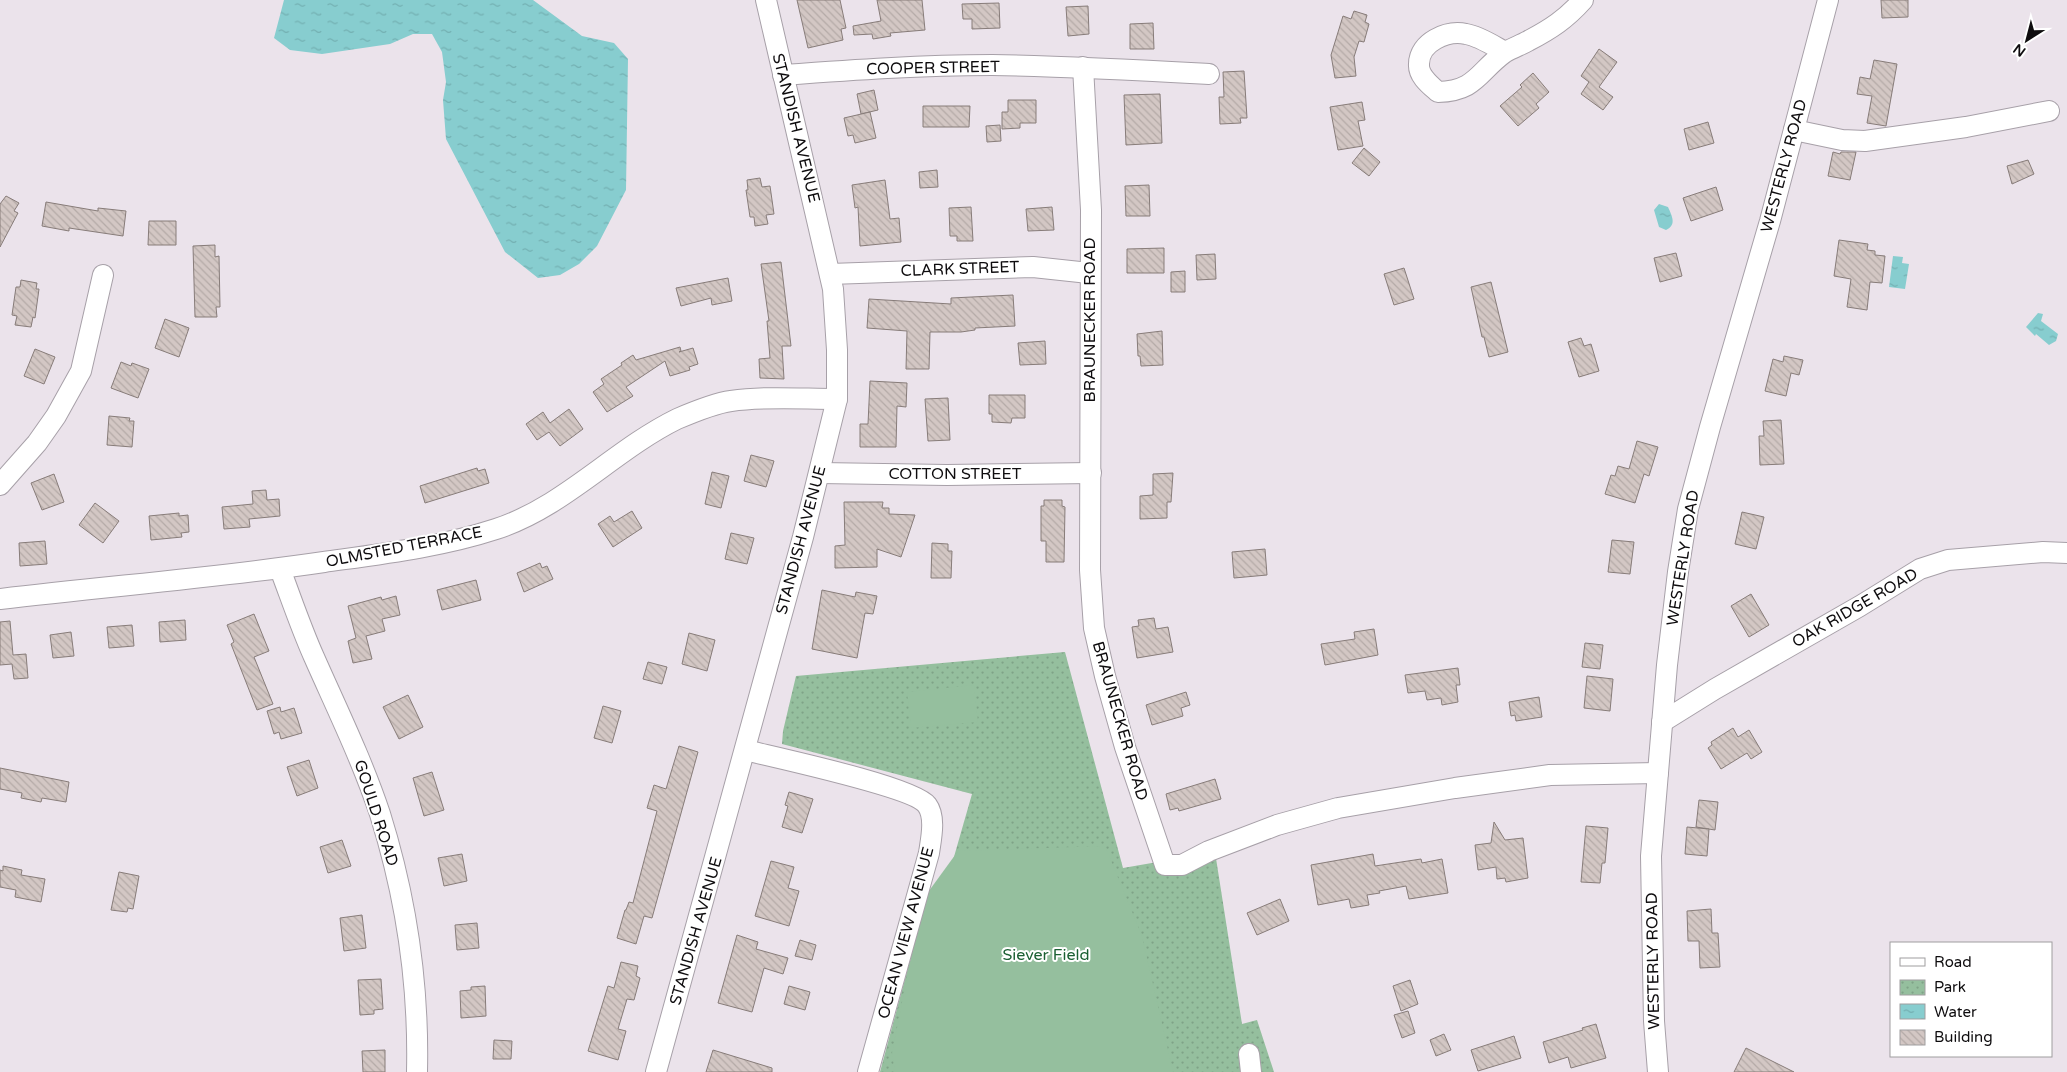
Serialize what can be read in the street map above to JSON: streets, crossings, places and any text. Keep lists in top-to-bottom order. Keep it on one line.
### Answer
{"streets":{"street":["COOPER STREET","STANDISH AVENUE","WESTERLY ROAD","CLARK STREET","BRAUNECKER ROAD","COTTON STREET","OLMSTED TERRACE","OAK RIDGE ROAD","GOULD ROAD","OCEAN VIEW AVENUE"]},"crossings":[["COOPER STREET","STANDISH AVENUE"],["COOPER STREET","BRAUNECKER ROAD"],["STANDISH AVENUE","CLARK STREET"],["STANDISH AVENUE","COTTON STREET"],["STANDISH AVENUE","OLMSTED TERRACE"],["STANDISH AVENUE","OCEAN VIEW AVENUE"],["WESTERLY ROAD","BRAUNECKER ROAD"],["WESTERLY ROAD","OAK RIDGE ROAD"],["CLARK STREET","BRAUNECKER ROAD"],["BRAUNECKER ROAD","COTTON STREET"],["OLMSTED TERRACE","GOULD ROAD"]],"parks":["Siever Field"],"legend":["Road","Park","Water","Building"],"north":"bottom left"}
